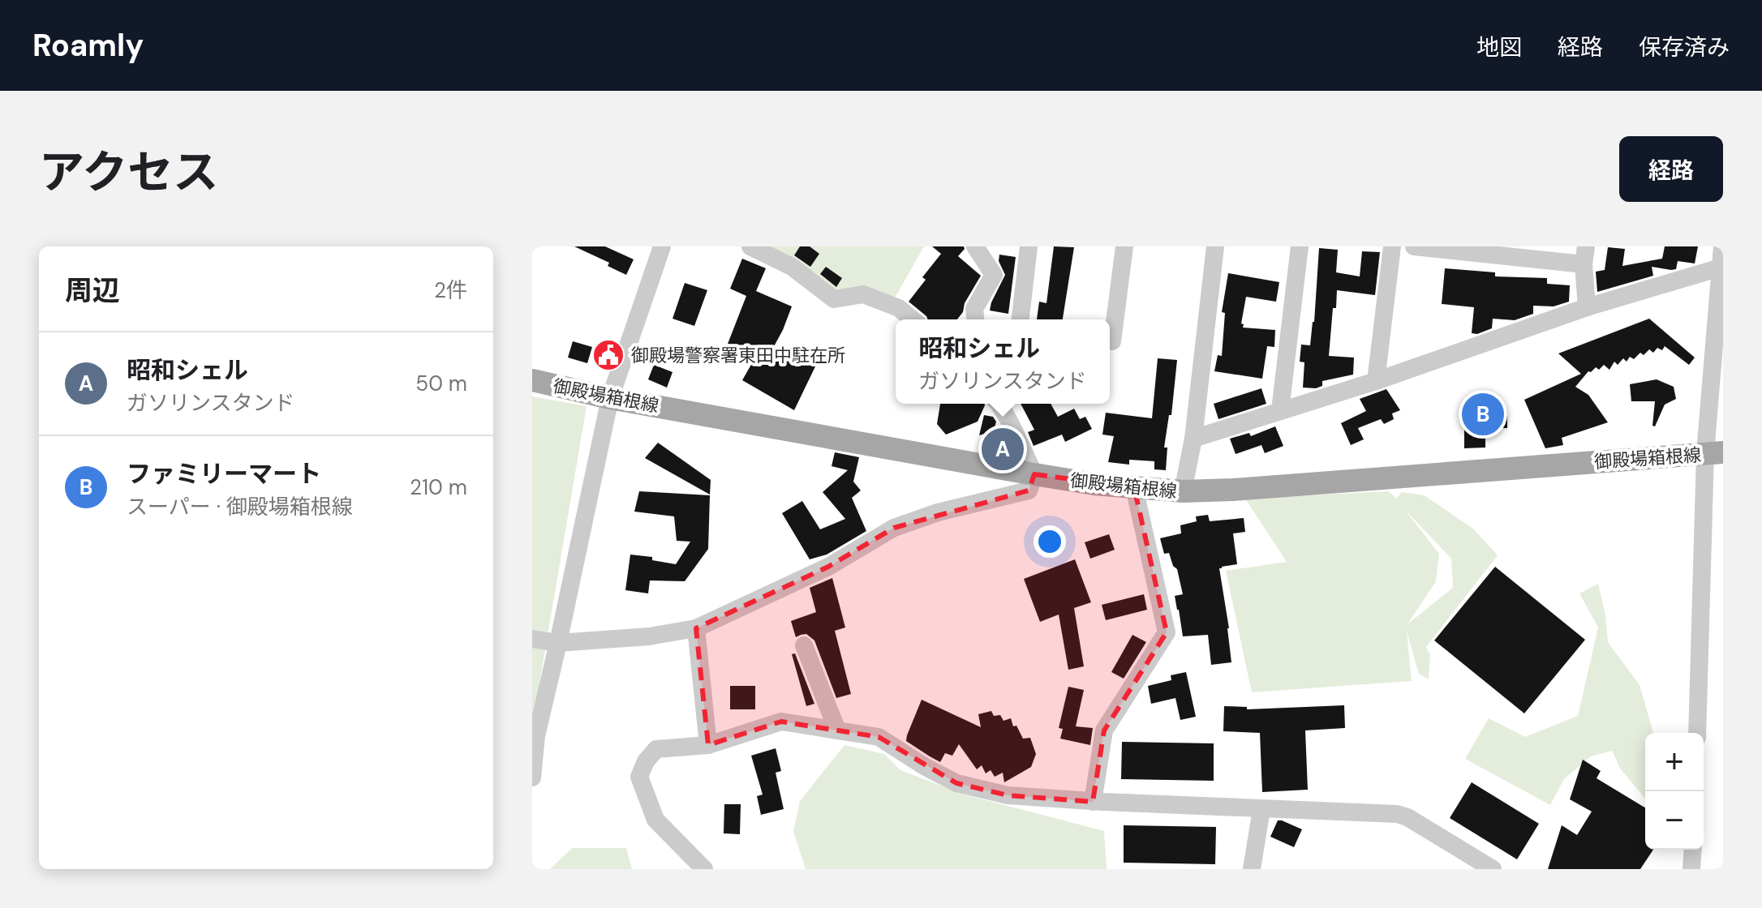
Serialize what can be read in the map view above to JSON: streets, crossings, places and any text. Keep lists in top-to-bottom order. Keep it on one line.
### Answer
{"streets":{"main road":["御殿場箱根線"]},"places":{"public building":["御殿場警察署東田中駐在所"]},"page":{"header":"Roamly","nav":["地図","経路","保存済み"],"title":"アクセス","buttons":"経路","heading":["周辺","2件"],"popup":["昭和シェル","ガソリンスタンド"],"list":[{"mark":"A","name":"昭和シェル","note":"ガソリンスタンド","value":"50 m"},{"mark":"B","name":"ファミリーマート","note":"スーパー · 御殿場箱根線","value":"210 m"}],"pins":["B","A"],"map_buttons":["+","−"]}}
